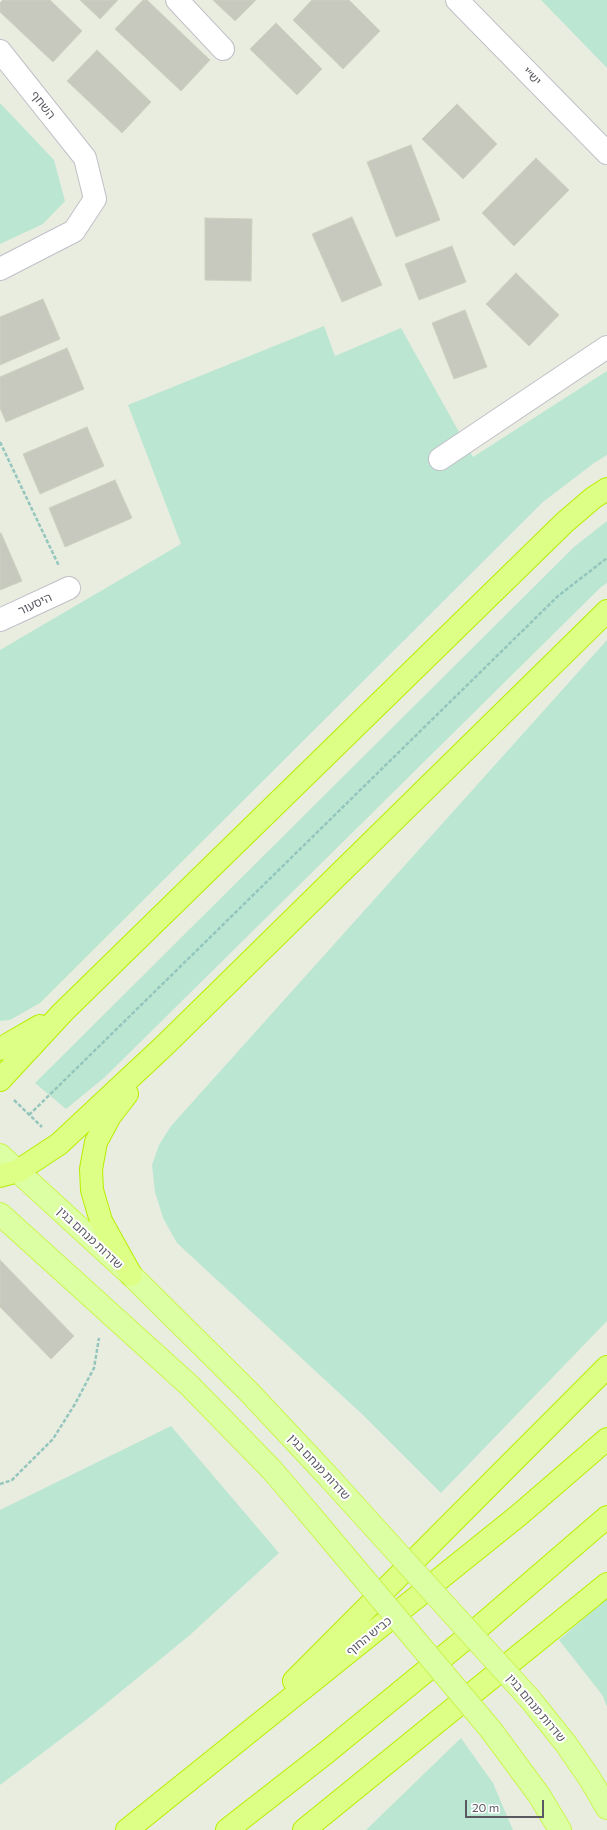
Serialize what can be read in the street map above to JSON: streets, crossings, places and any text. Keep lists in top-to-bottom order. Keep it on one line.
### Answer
{"streets":{"highway":["כביש החוף"],"main road":["שדרות מנחם בגין"],"street":["יש״י","השחף","היסעור"]},"scale_bar":"20 m"}
